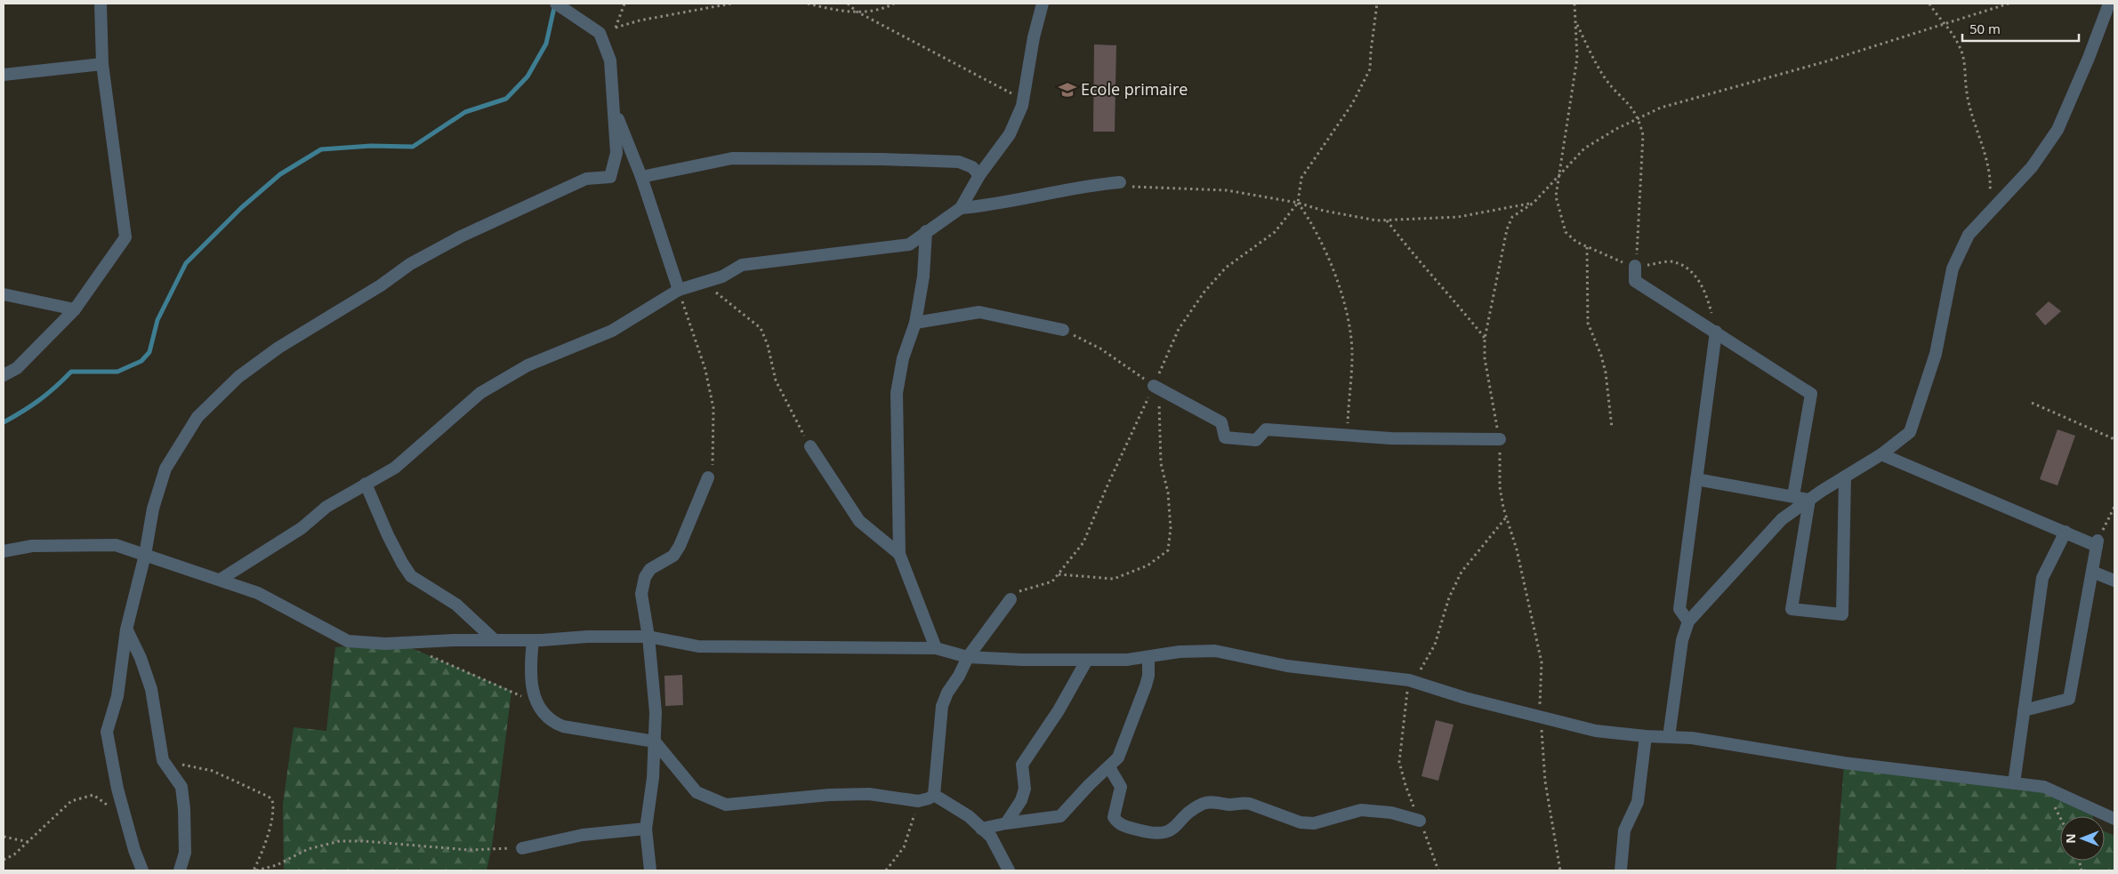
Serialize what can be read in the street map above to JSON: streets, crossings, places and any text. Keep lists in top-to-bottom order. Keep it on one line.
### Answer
{"places":{"school or university":["Ecole primaire"]},"scale_bar":"50 m","north":"left"}
